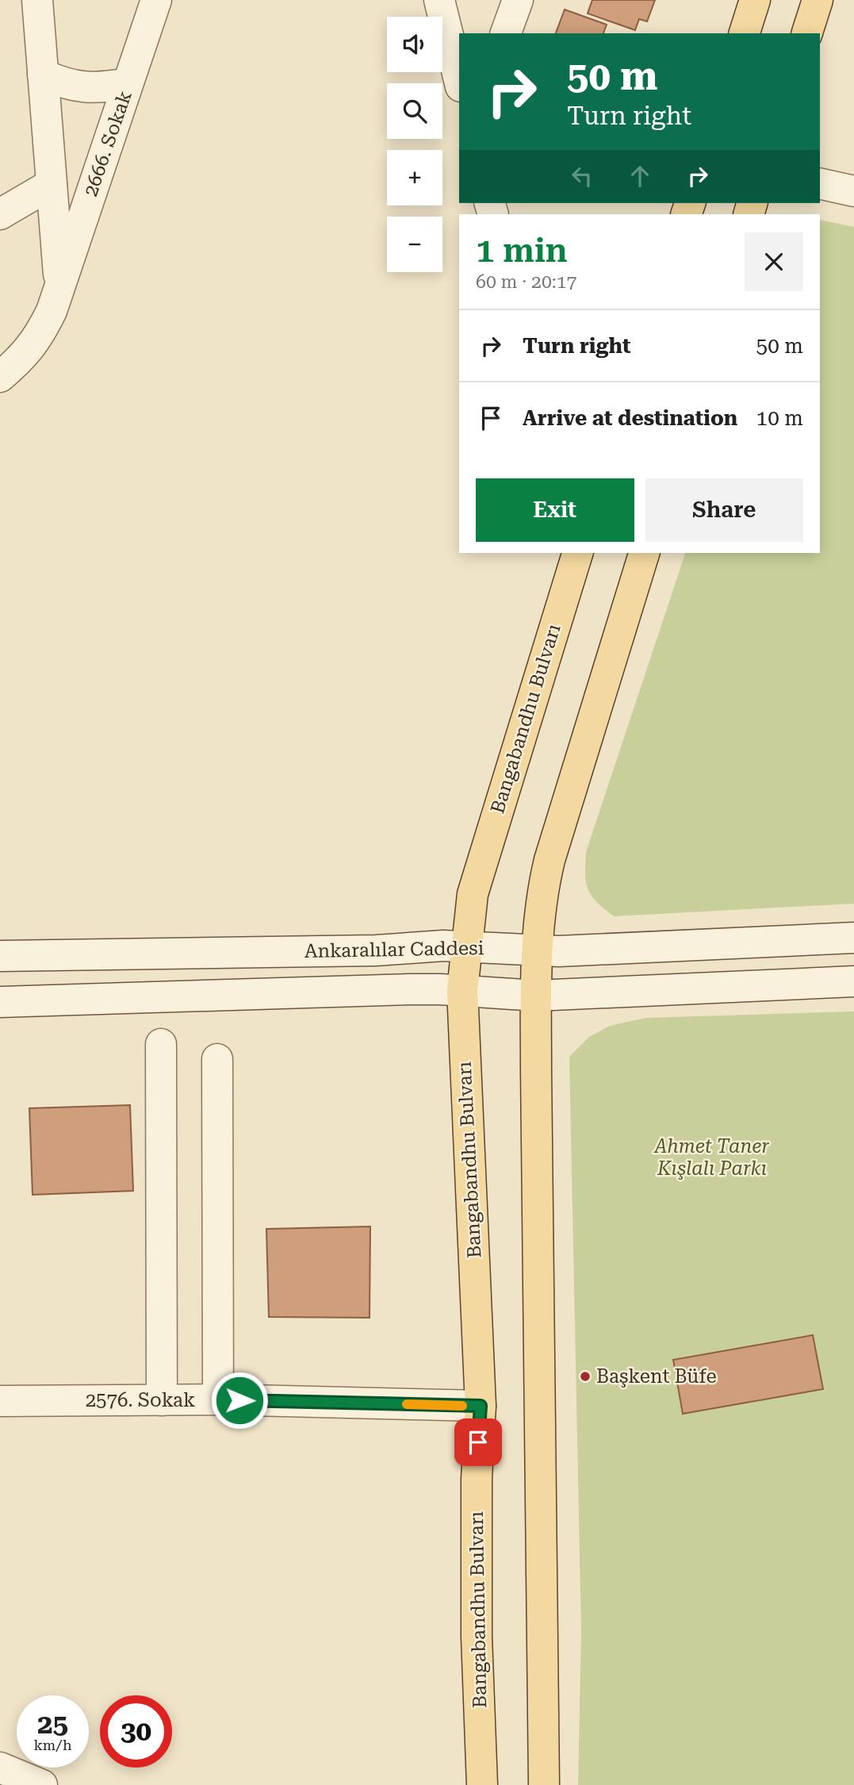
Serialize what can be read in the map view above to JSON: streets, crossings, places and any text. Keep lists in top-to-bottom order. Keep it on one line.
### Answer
{"streets":{"main road":["Bangabandhu Bulvarı"],"street":["2666. Sokak","Ankaralılar Caddesi","2576. Sokak"]},"crossings":[["Bangabandhu Bulvarı","Ankaralılar Caddesi"],["Bangabandhu Bulvarı","2576. Sokak"]],"parks":["Ahmet Taner Kışlalı Parkı"],"places":["Başkent Büfe"],"page":{"map_buttons":["+","−"],"turn":["50 m","Turn right"],"heading":["1 min","60 m · 20:17"],"list":[{"name":"Turn right","value":"50 m"},{"name":"Arrive at destination","value":"10 m"}],"buttons":["Exit","Share"],"speed":"25 km/h","limit":"30"}}
